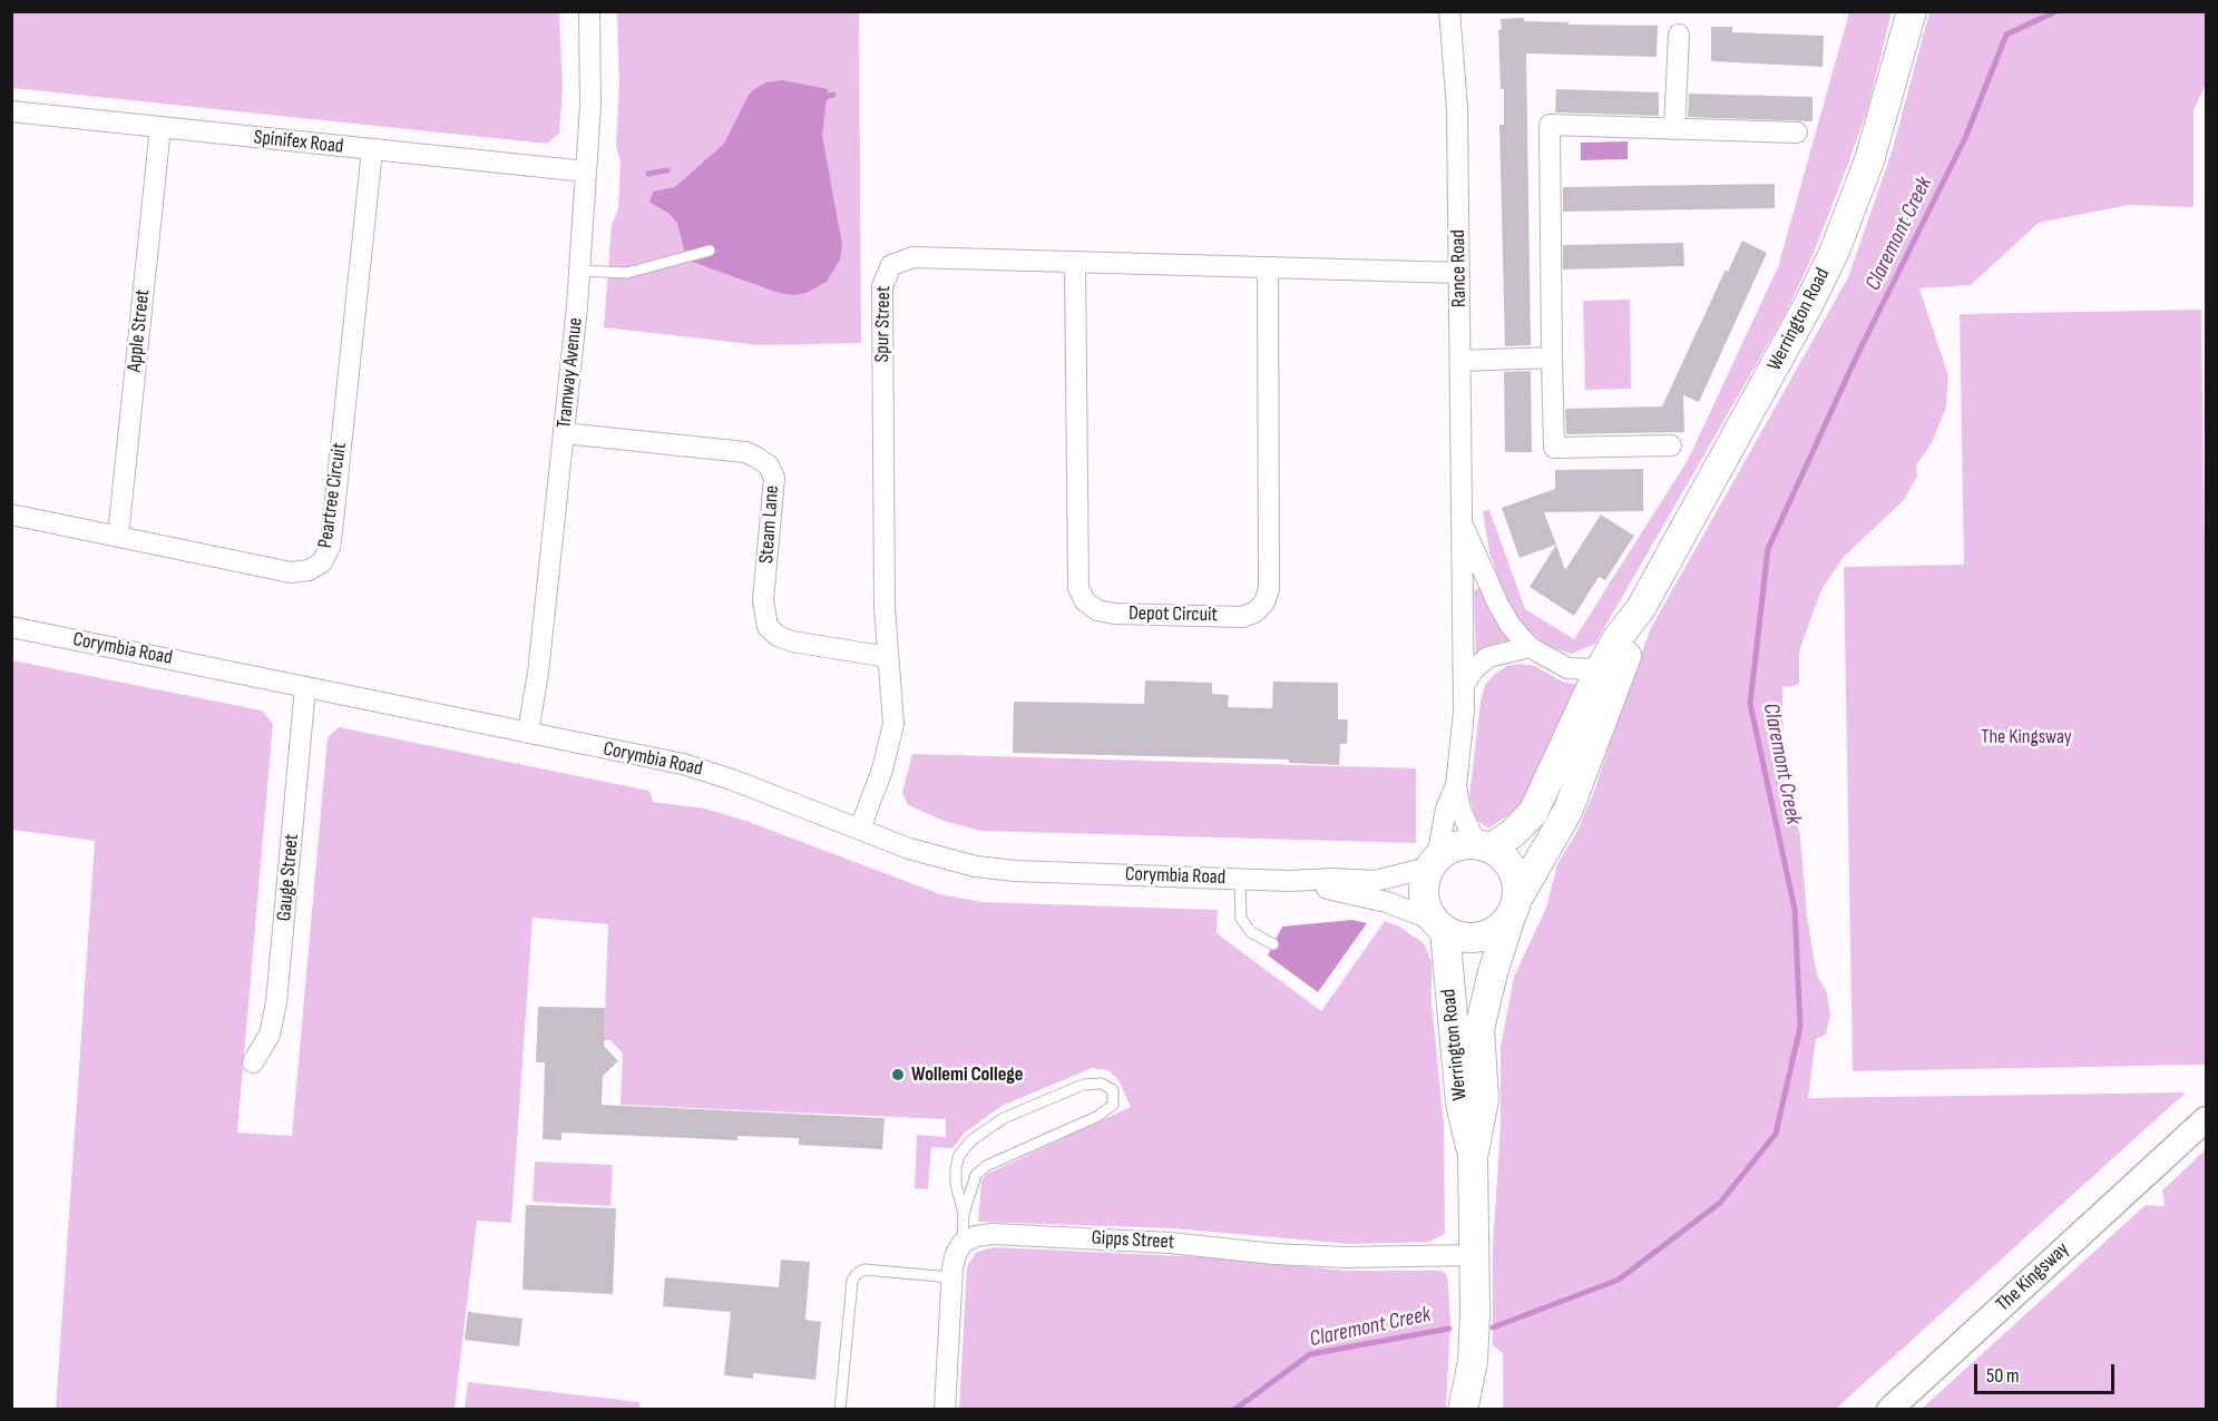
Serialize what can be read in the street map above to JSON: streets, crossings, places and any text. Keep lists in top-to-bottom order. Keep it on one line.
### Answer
{"streets":{"main road":["Werrington Road"],"street":["Spinifex Road","Rance Road","Spur Street","Apple Street","Tramway Avenue","Peartree Circuit","Steam Lane","Depot Circuit","Corymbia Road","Gauge Street","Gipps Street","The Kingsway"]},"crossings":[["Spinifex Road","Apple Street"],["Spinifex Road","Tramway Avenue"],["Spinifex Road","Peartree Circuit"],["Rance Road","Werrington Road"],["Rance Road","Spur Street"],["Rance Road","Corymbia Road"],["Werrington Road","Corymbia Road"],["Werrington Road","Gipps Street"],["Spur Street","Steam Lane"],["Spur Street","Depot Circuit"],["Spur Street","Corymbia Road"],["Apple Street","Peartree Circuit"],["Tramway Avenue","Steam Lane"],["Tramway Avenue","Corymbia Road"],["Corymbia Road","Gauge Street"]],"water":["Claremont Creek"],"parks":["The Kingsway"],"places":["Wollemi College"],"scale_bar":"50 m"}
